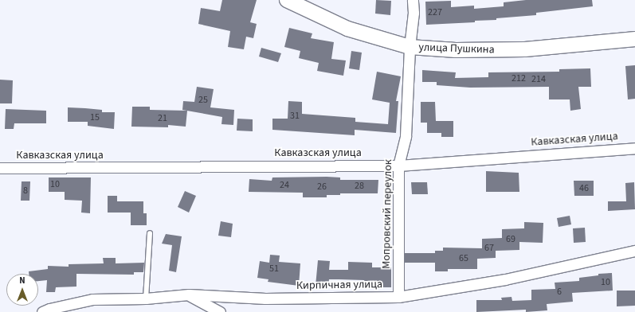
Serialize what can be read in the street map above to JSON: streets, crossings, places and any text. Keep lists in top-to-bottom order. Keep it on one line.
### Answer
{"streets":{"main road":["улица Пушкина"],"street":["Кавказская улица","Мопровский переулок","Кирпичная улица"]},"crossings":[["улица Пушкина","Мопровский переулок"],["Кавказская улица","Мопровский переулок"],["Мопровский переулок","Кирпичная улица"]],"house_numbers":["227","212","214","25","31","15","21","10","24","28","26","46","8","69","67","65","51","10","6"],"north":"top"}
